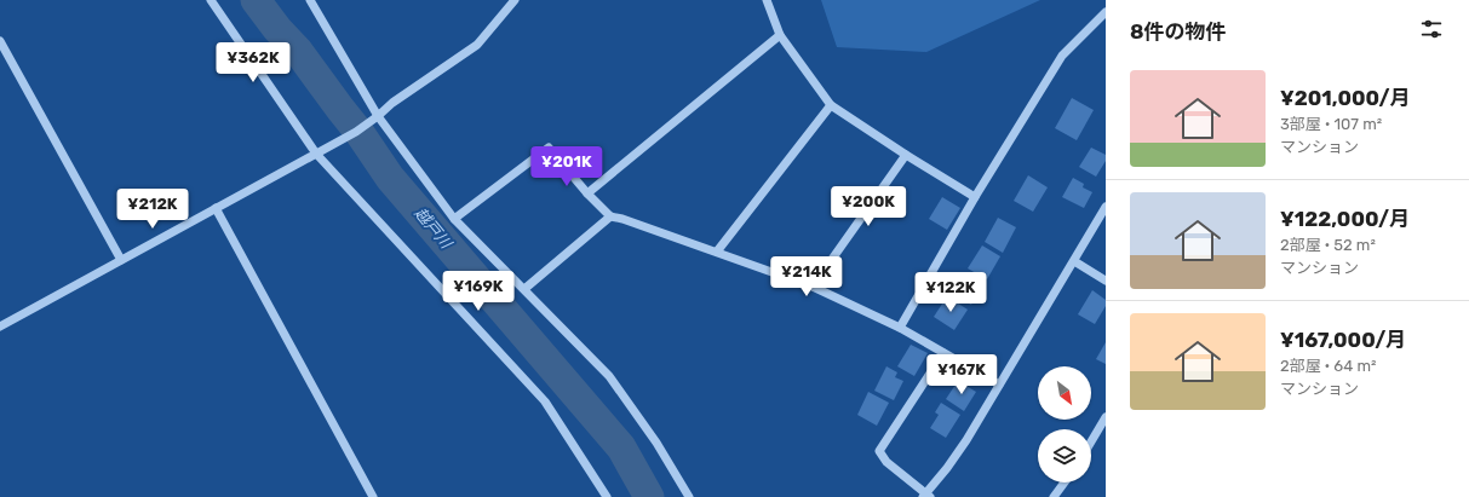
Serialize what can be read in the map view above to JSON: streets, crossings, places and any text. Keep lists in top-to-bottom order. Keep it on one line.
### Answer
{"water":["越戸川"],"north":"bottom right","page":{"heading":"8件の物件","price":["¥362K","¥201K","¥200K","¥212K","¥214K","¥169K","¥122K","¥167K"],"list":[{"name":"¥201,000/月","note":"3部屋 · 107 m² · マンション"},{"name":"¥122,000/月","note":"2部屋 · 52 m² · マンション"},{"name":"¥167,000/月","note":"2部屋 · 64 m² · マンション"}]}}
